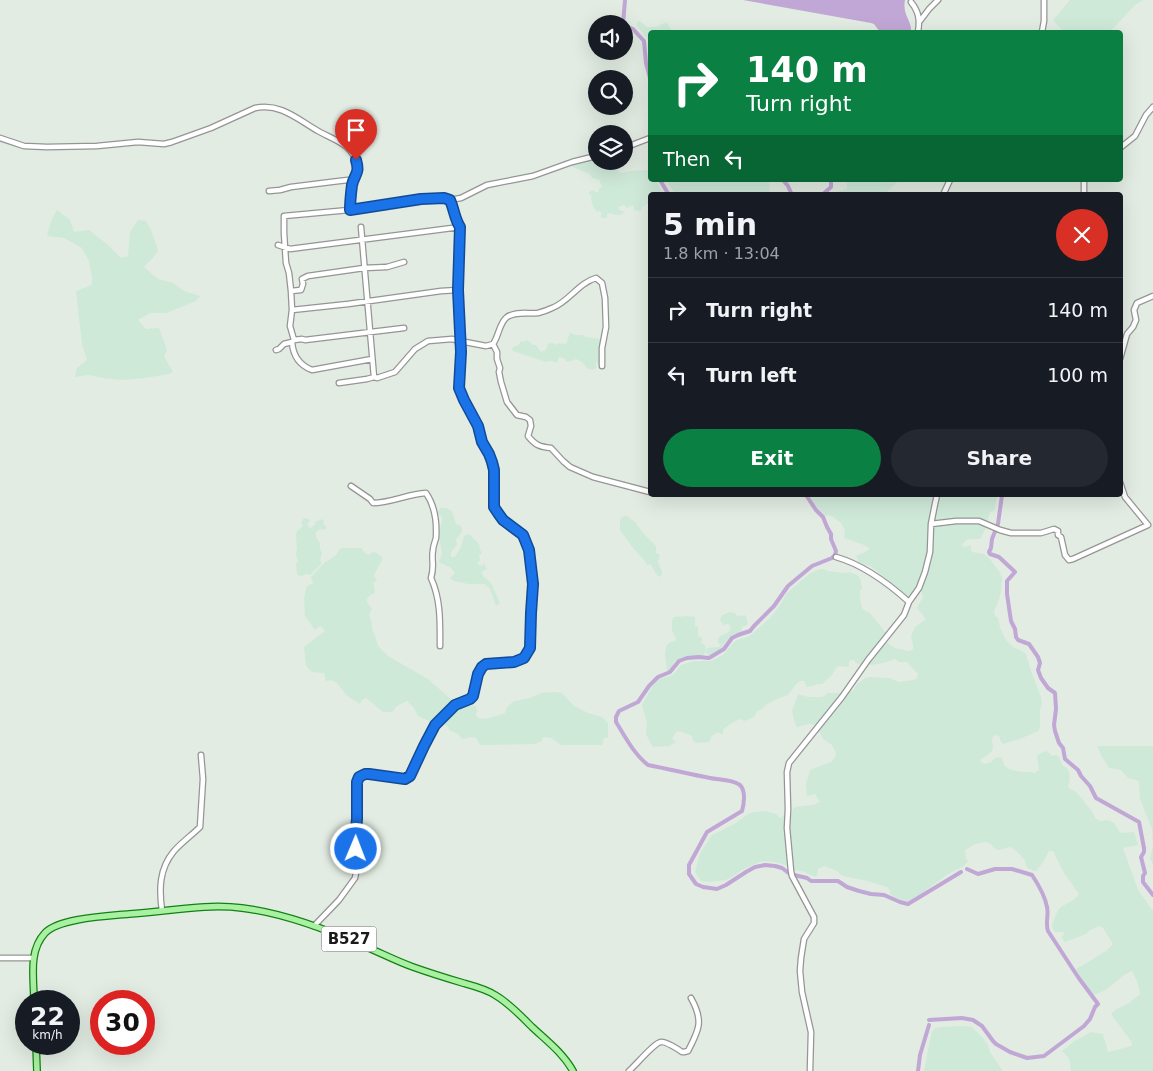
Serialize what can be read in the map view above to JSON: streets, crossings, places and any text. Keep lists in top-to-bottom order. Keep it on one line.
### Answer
{"streets":{"main road":["B527"]},"page":{"turn":["140 m","Turn right"],"then":"Then","heading":["5 min","1.8 km · 13:04"],"list":[{"name":"Turn right","value":"140 m"},{"name":"Turn left","value":"100 m"}],"buttons":["Exit","Share"],"speed":"22 km/h","limit":"30"}}
